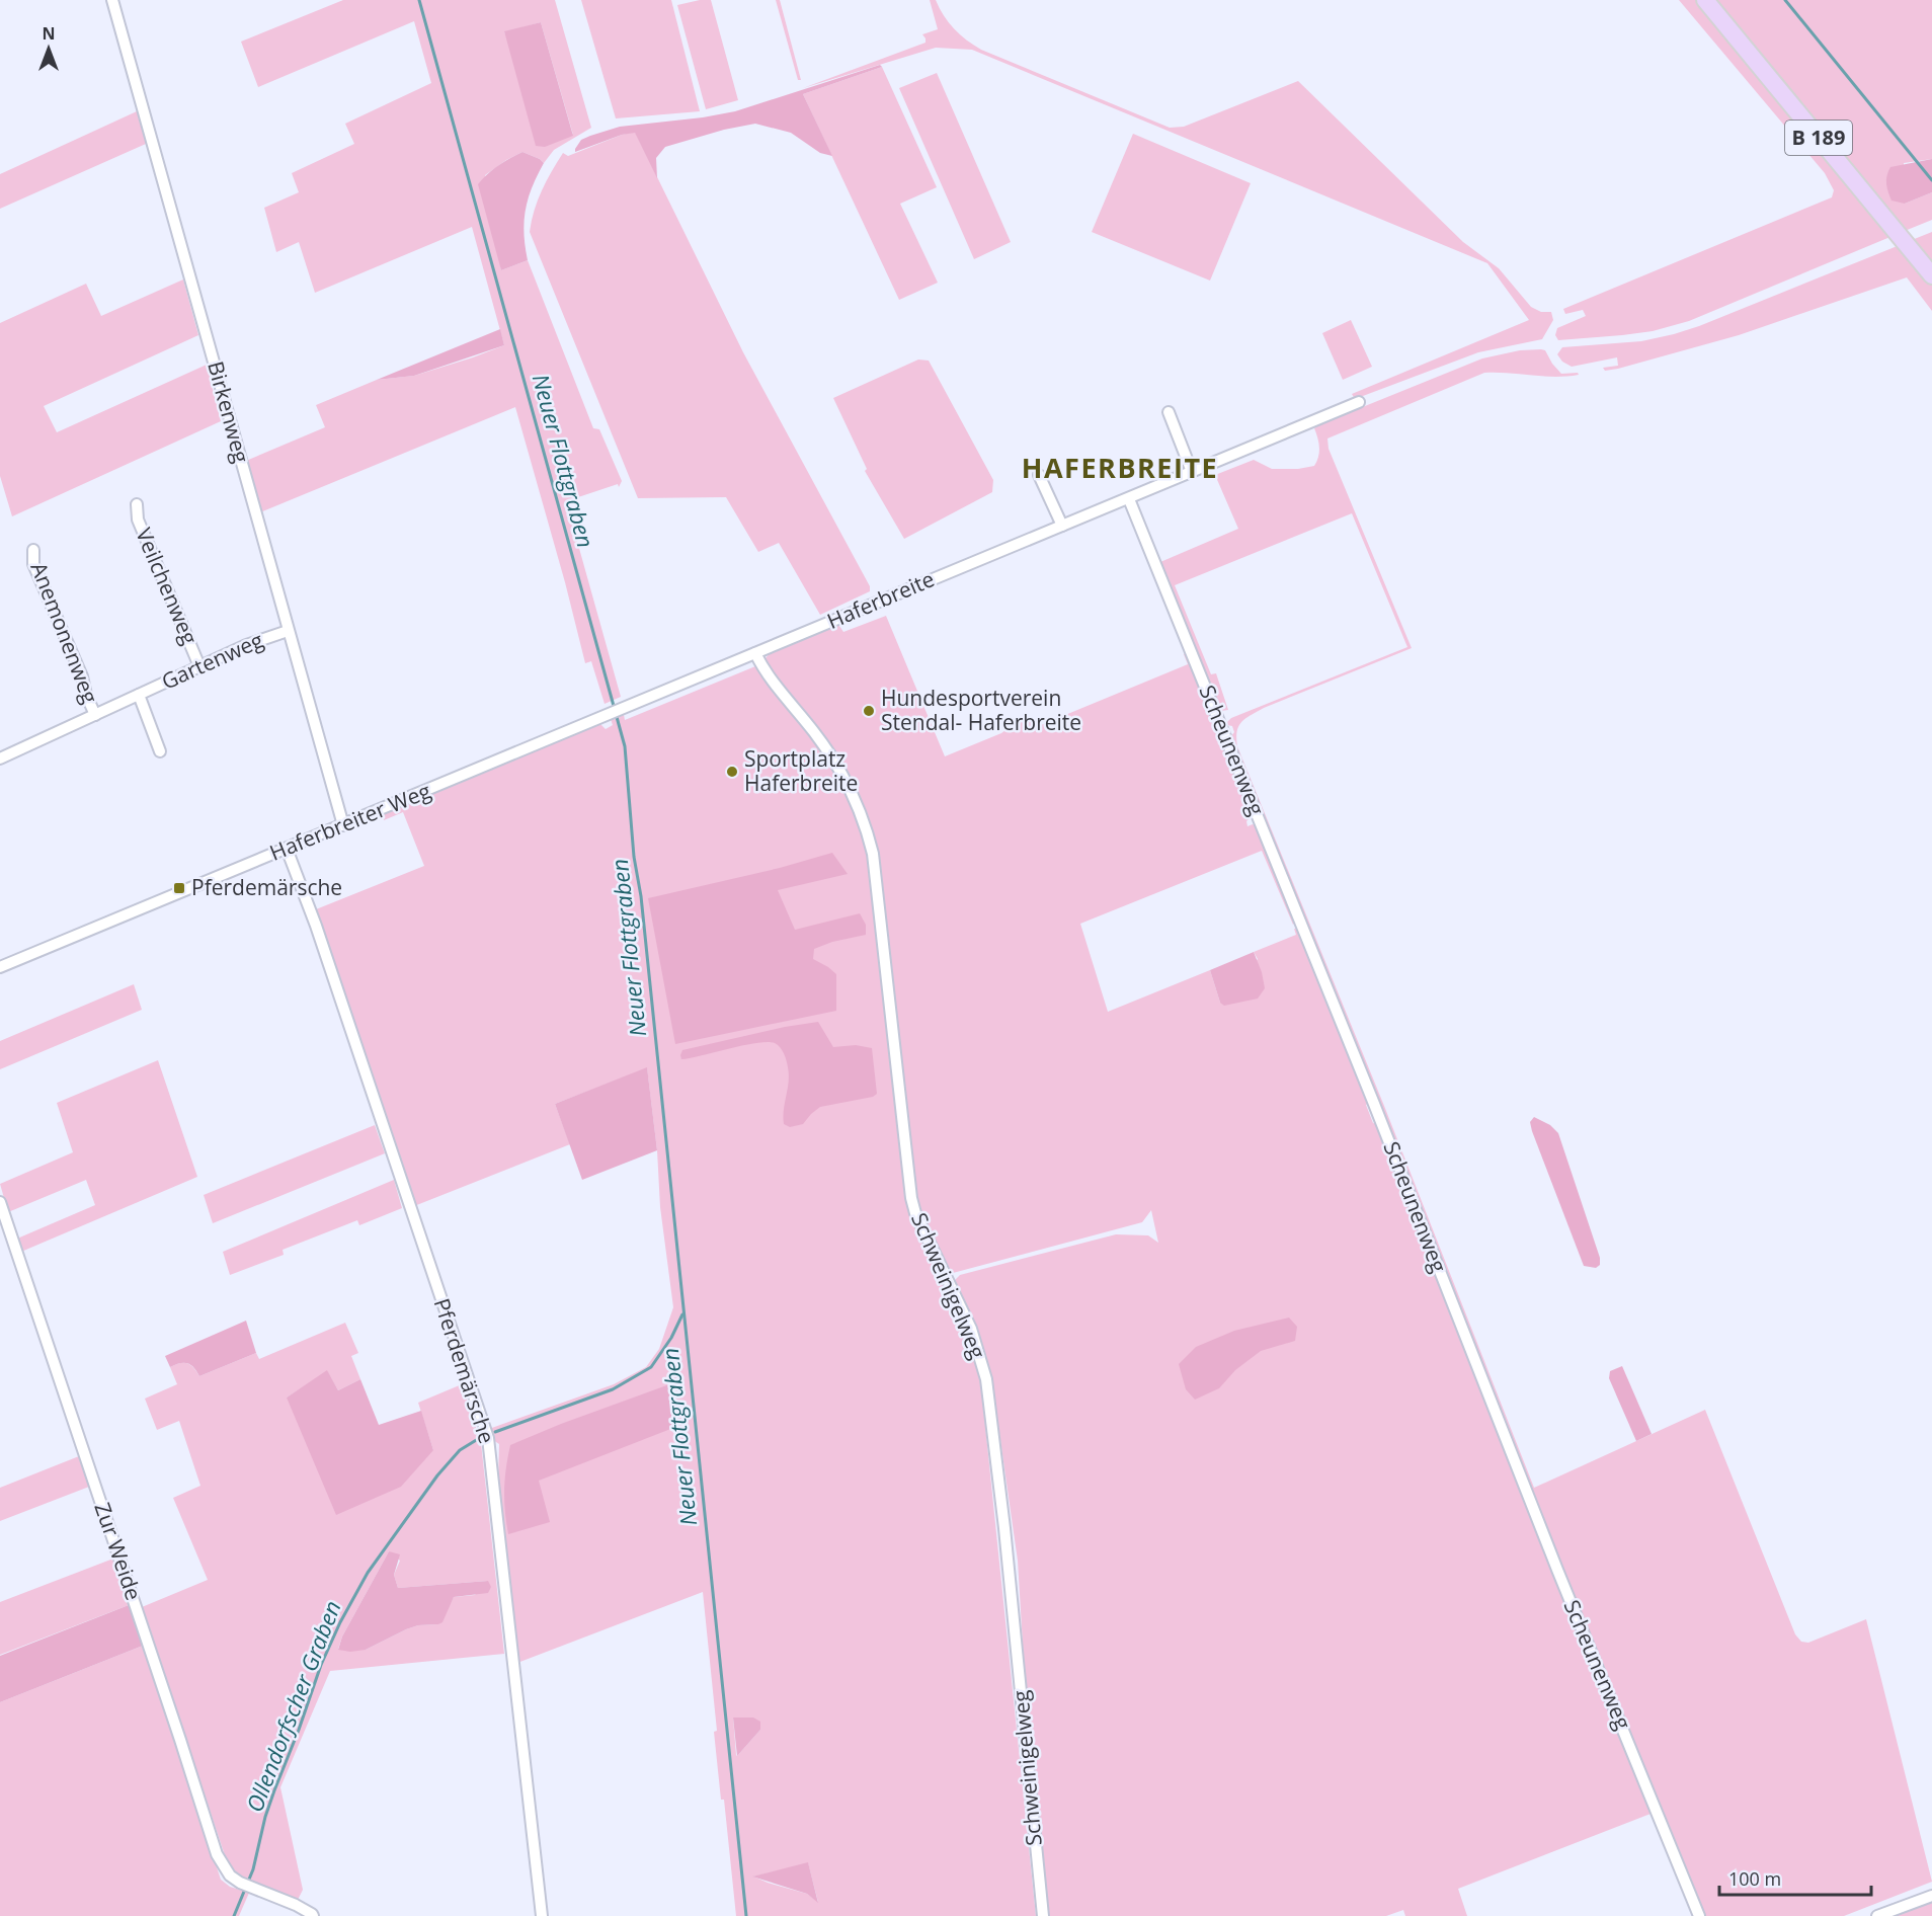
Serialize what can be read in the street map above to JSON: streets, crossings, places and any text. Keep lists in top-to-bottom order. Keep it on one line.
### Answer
{"streets":{"main road":["B 189"],"street":["Birkenweg","Veilchenweg","Haferbreite","Anemonenweg","Gartenweg","Scheunenweg","Haferbreiter Weg","Schweinigelweg","Pferdemärsche","Zur Weide"]},"crossings":[["Birkenweg","Gartenweg"],["Birkenweg","Haferbreiter Weg"],["Veilchenweg","Gartenweg"],["Haferbreite","Scheunenweg"],["Haferbreite","Haferbreiter Weg"],["Haferbreite","Schweinigelweg"],["Anemonenweg","Gartenweg"],["Haferbreiter Weg","Pferdemärsche"]],"districts":["HAFERBREITE"],"water":["Neuer Flottgraben","Ollendorfscher Graben"],"places":{"other":["Hundesportverein Stendal- Haferbreite","Sportplatz Haferbreite"],"transit":["Pferdemärsche"]},"scale_bar":"100 m","north":"top"}
